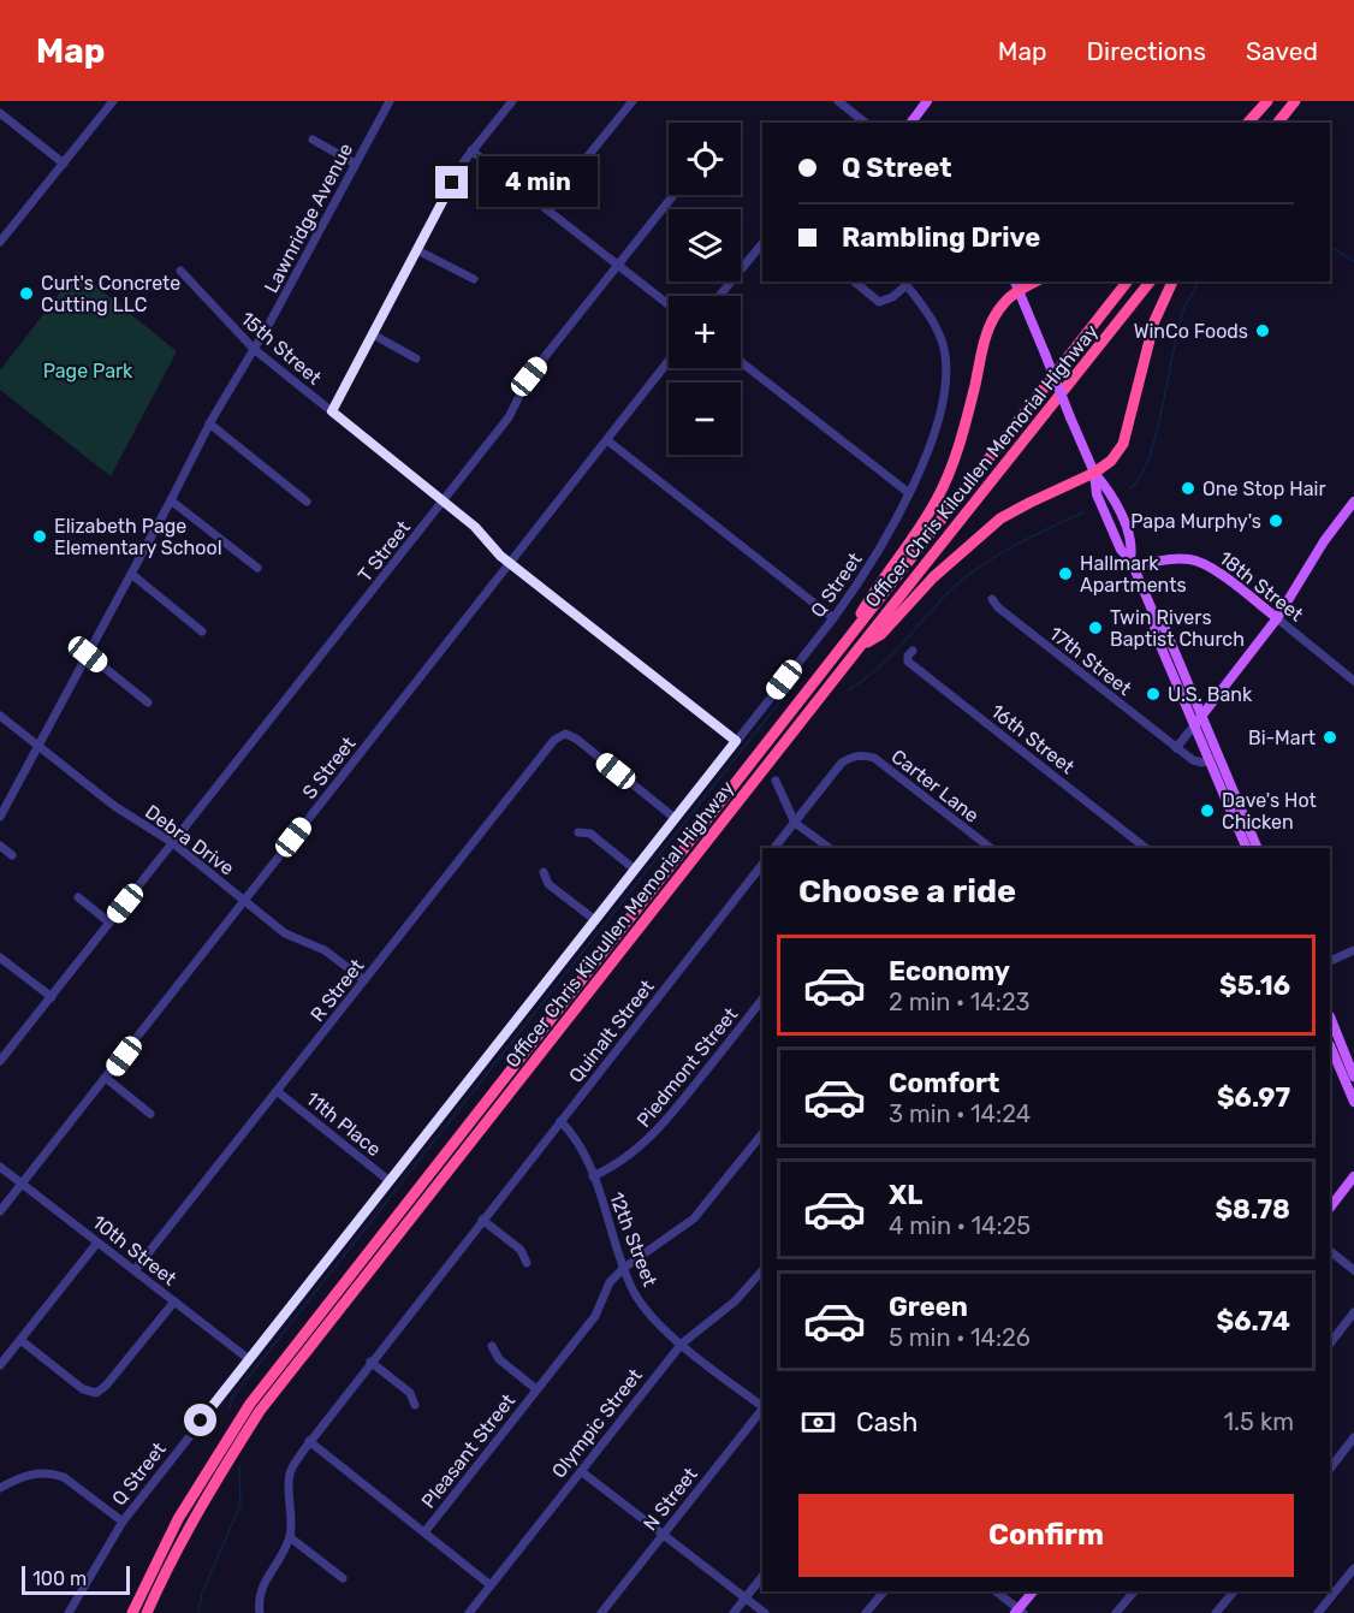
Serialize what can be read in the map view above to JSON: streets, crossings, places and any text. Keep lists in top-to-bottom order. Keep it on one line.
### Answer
{"streets":{"highway":["Officer Chris Kilcullen Memorial Highway"],"main road":["18th Street"],"street":["Lawnridge Avenue","15th Street","T Street","Q Street","17th Street","16th Street","S Street","Carter Lane","Debra Drive","R Street","Quinalt Street","Piedmont Street","11th Place","12th Street","10th Street","Olympic Street","Pleasant Street","N Street"]},"crossings":[["Lawnridge Avenue","15th Street"],["Lawnridge Avenue","Debra Drive"],["15th Street","T Street"],["15th Street","Q Street"],["15th Street","S Street"],["T Street","Debra Drive"],["Q Street","R Street"],["Q Street","11th Place"],["Q Street","10th Street"],["S Street","Debra Drive"],["S Street","10th Street"],["Debra Drive","R Street"],["R Street","11th Place"],["R Street","10th Street"],["Quinalt Street","12th Street"],["Piedmont Street","12th Street"],["12th Street","Olympic Street"],["12th Street","Pleasant Street"]],"parks":["Page Park"],"places":["Curt's Concrete Cutting LLC","WinCo Foods","One Stop Hair","Papa Murphy's","Elizabeth Page Elementary School","Hallmark Apartments","Twin Rivers Baptist Church","U.S. Bank","Bi-Mart","Dave's Hot Chicken"],"scale_bar":"100 m","page":{"header":"Map","nav":["Map","Directions","Saved"],"map_buttons":["+","−"],"banner":["Q Street","Rambling Drive"],"bubble":"4 min","heading":"Choose a ride","list":[{"name":"Economy","note":"2 min · 14:23","value":"$5.16"},{"name":"Comfort","note":"3 min · 14:24","value":"$6.97"},{"name":"XL","note":"4 min · 14:25","value":"$8.78"},{"name":"Green","note":"5 min · 14:26","value":"$6.74"}],"pay":["Cash","1.5 km"],"buttons":"Confirm","scale":"100 m"}}
